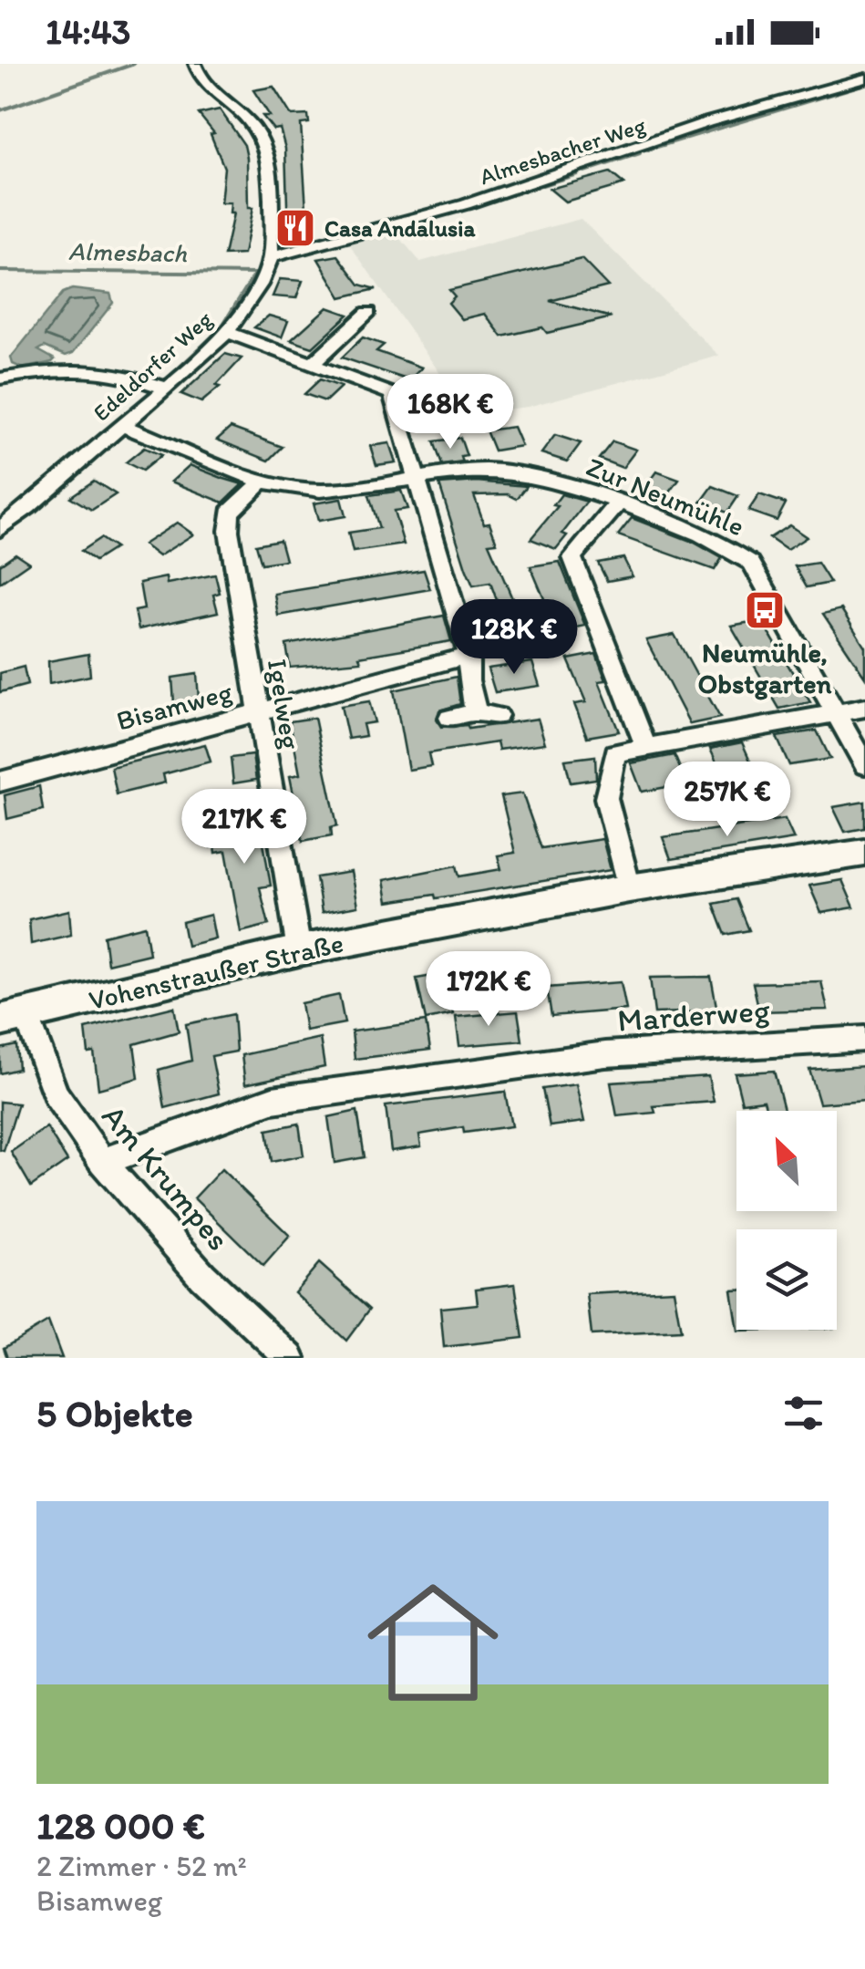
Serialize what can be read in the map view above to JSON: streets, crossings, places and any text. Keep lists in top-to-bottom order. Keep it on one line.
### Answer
{"streets":{"main road":["Vohenstraußer Straße"],"street":["Almesbacher Weg","Edeldorfer Weg","Zur Neumühle","Igelweg","Bisamweg","Marderweg","Am Krumpes"]},"crossings":[["Almesbacher Weg","Edeldorfer Weg"],["Edeldorfer Weg","Zur Neumühle"],["Zur Neumühle","Igelweg"],["Igelweg","Bisamweg"],["Igelweg","Vohenstraußer Straße"],["Vohenstraußer Straße","Am Krumpes"],["Marderweg","Am Krumpes"]],"water":["Almesbach"],"places":{"restaurant":["Casa Andalusia"],"bus stop":["Neumühle, Obstgarten"]},"north":"top left","page":{"status":"14:43","price":["168K €","128K €","257K €","217K €","172K €"],"heading":"5 Objekte","list":[{"name":"128 000 €","note":"2 Zimmer · 52 m² · Bisamweg"}]}}
